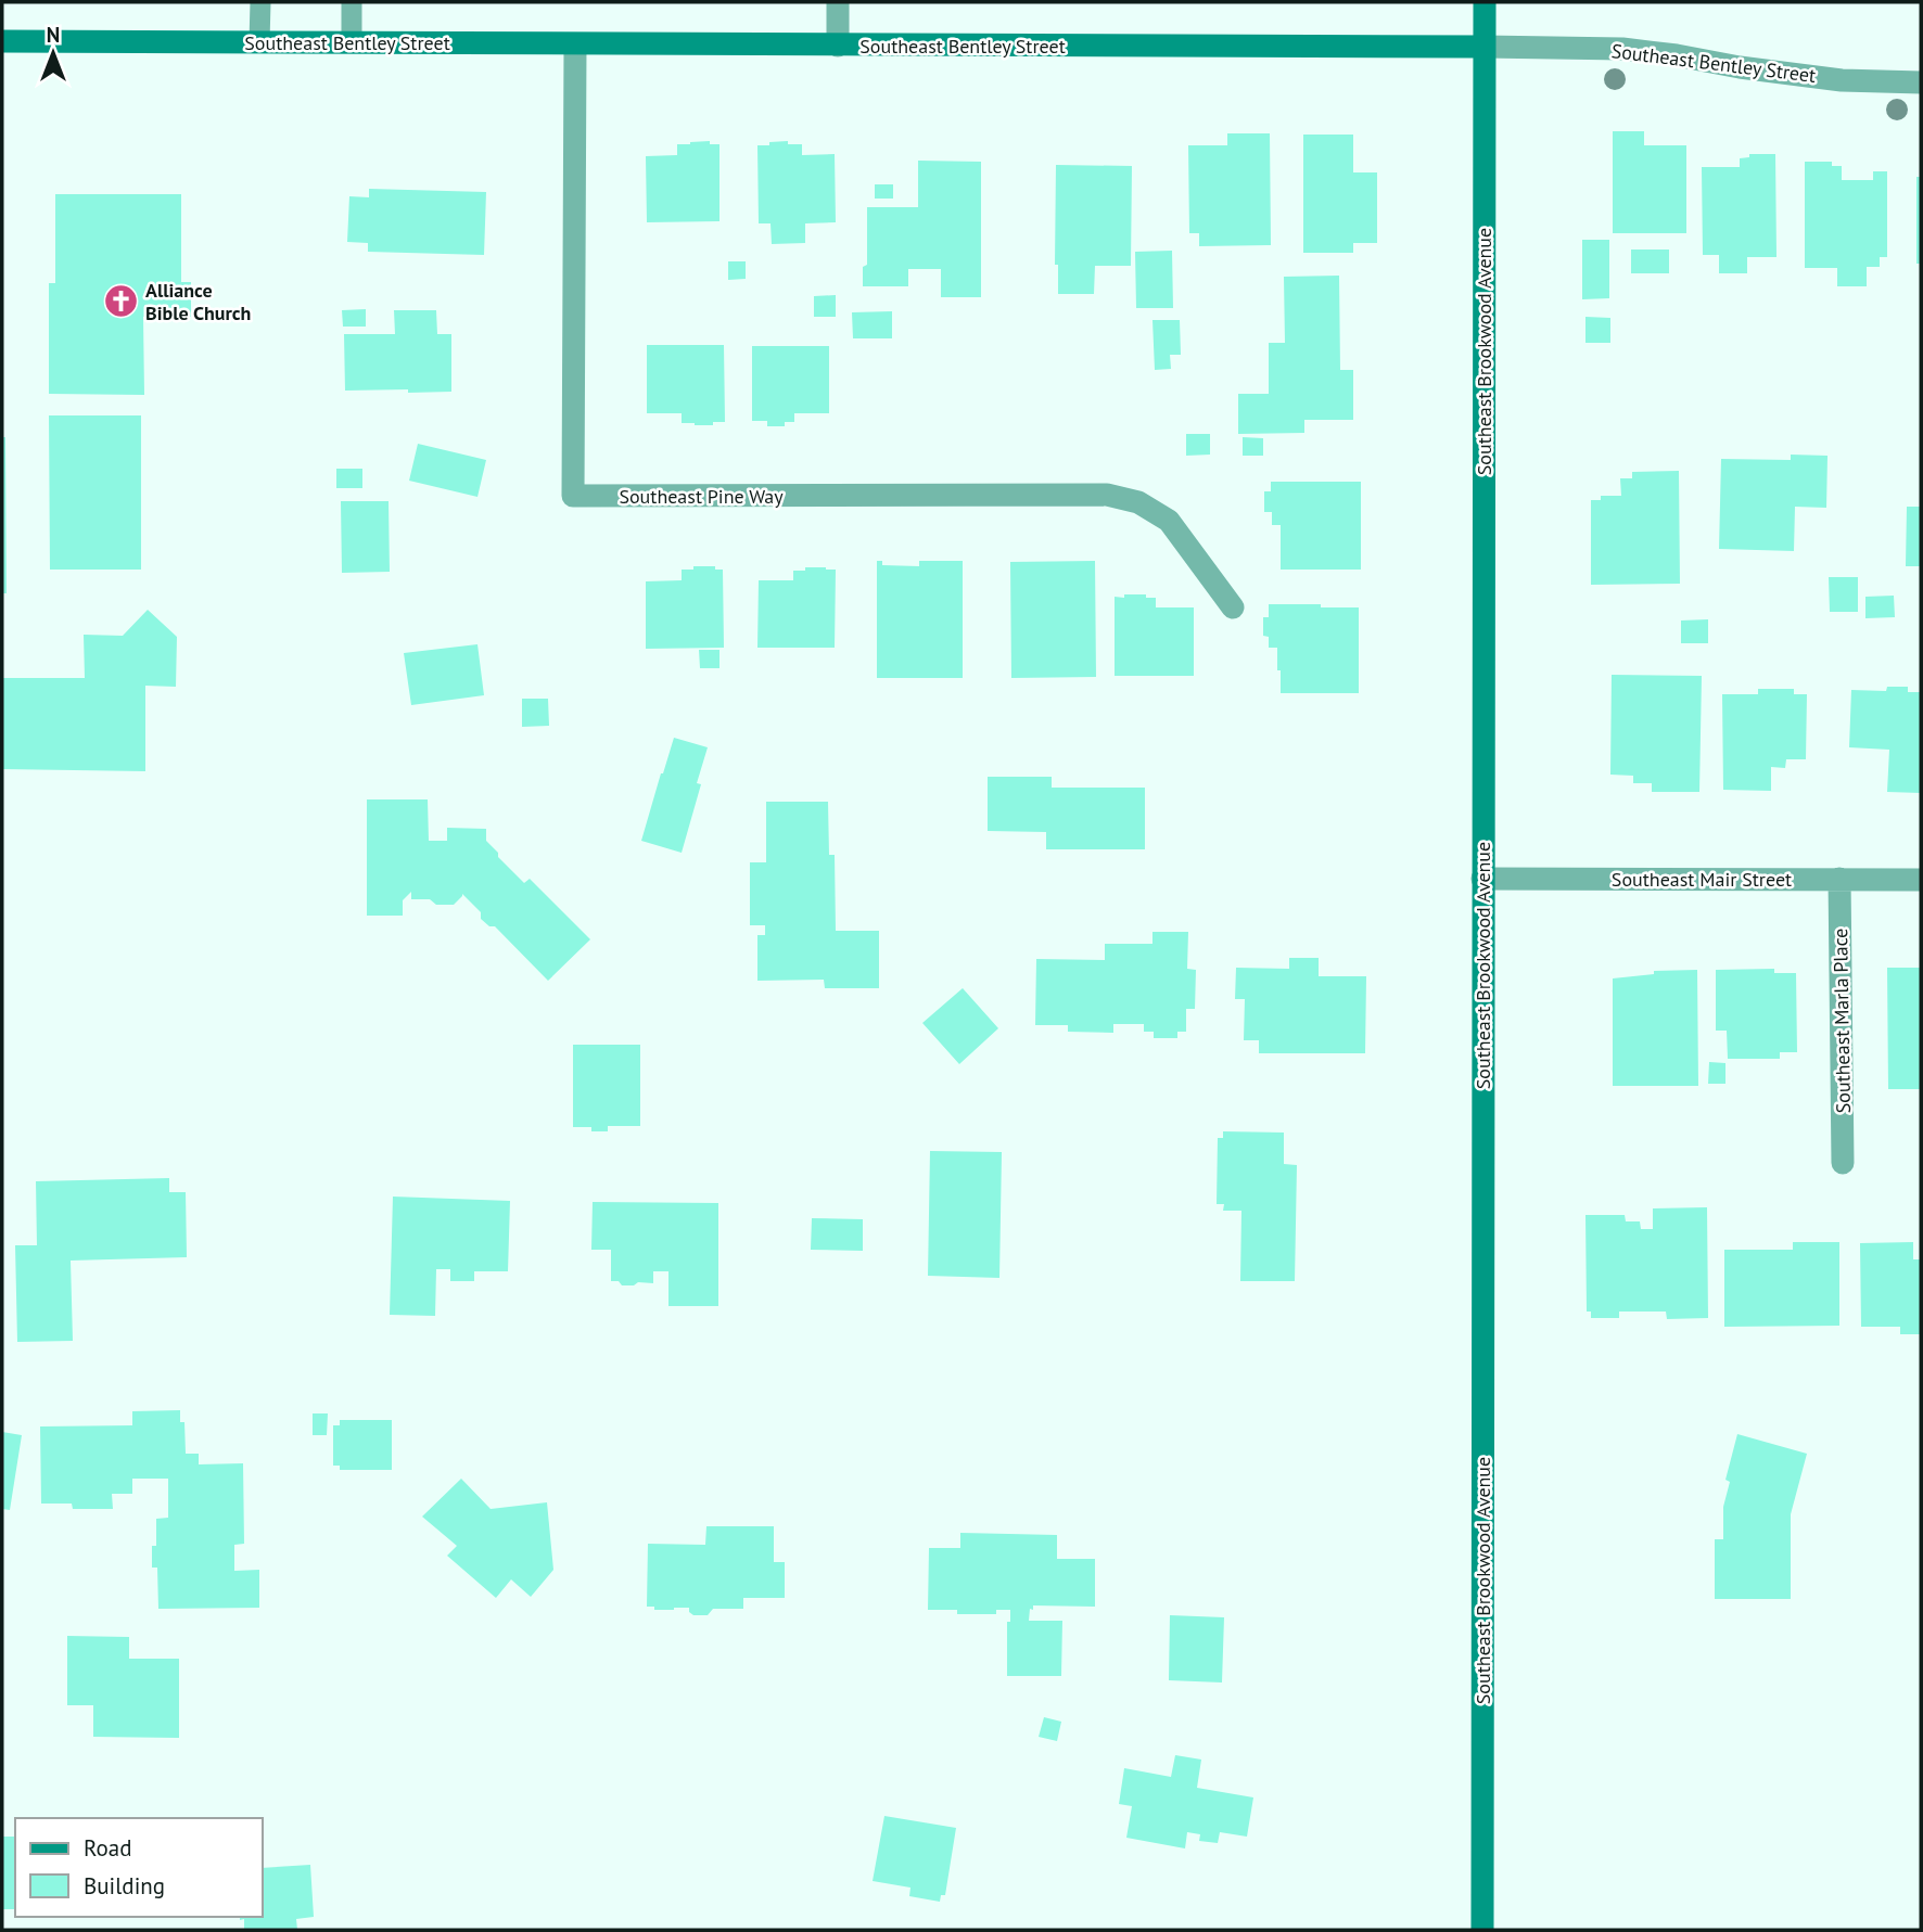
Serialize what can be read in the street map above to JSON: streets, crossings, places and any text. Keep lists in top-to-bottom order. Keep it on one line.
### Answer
{"streets":{"main road":["Southeast Bentley Street","Southeast Brookwood Avenue"],"street":["Southeast Pine Way","Southeast Mair Street","Southeast Marla Place"]},"crossings":[["Southeast Bentley Street","Southeast Brookwood Avenue"],["Southeast Bentley Street","Southeast Pine Way"],["Southeast Brookwood Avenue","Southeast Mair Street"],["Southeast Mair Street","Southeast Marla Place"]],"places":{"church":["Alliance Bible Church"]},"legend":["Road","Building"],"north":"top"}
